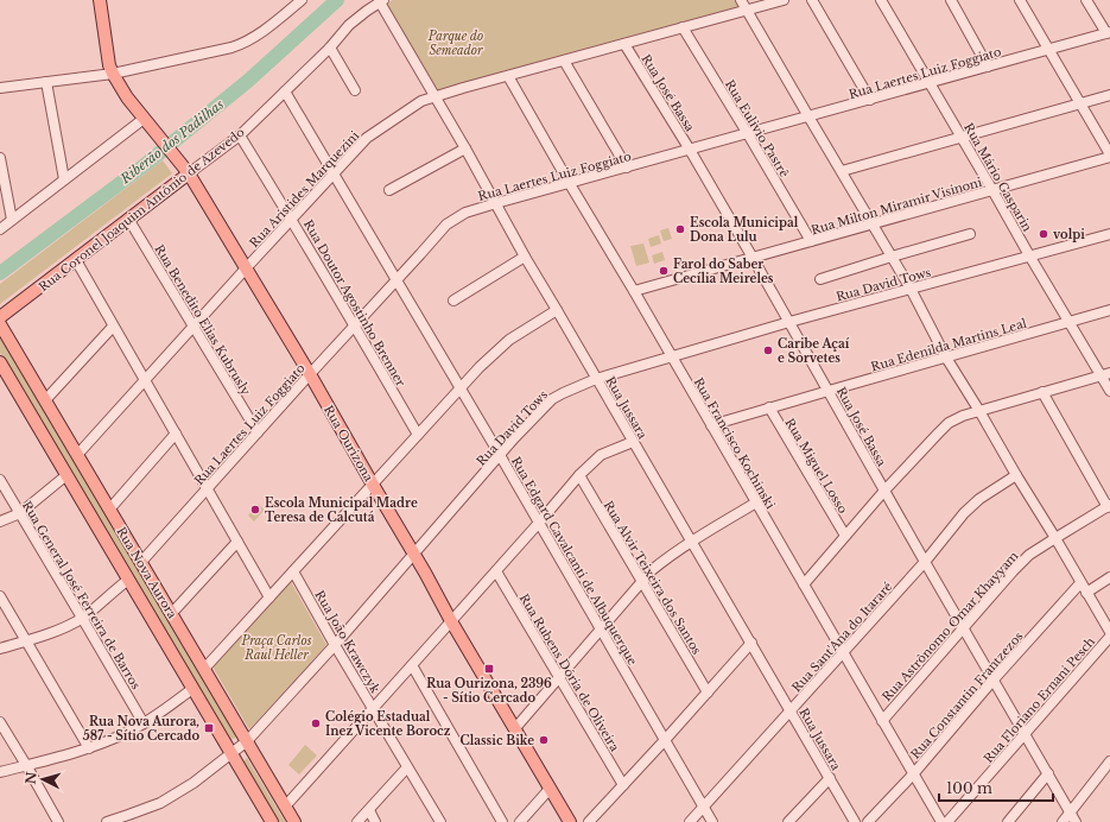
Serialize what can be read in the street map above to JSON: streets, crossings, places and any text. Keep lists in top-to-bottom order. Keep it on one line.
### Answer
{"streets":{"main road":["Rua Coronel Joaquim Antônio de Azevedo","Rua Ourizona","Rua Nova Aurora"],"street":["Rua Laertes Luiz Foggiato","Rua José Bassa","Rua Eulivio Pastrê","Rua Mário Gasparin","Rua Aristides Marquezini","Rua Milton Miramir Visinoni","Rua David Tows","Rua Doutor Agostinho Brenner","Rua Benedito Elias Kubrusly","Rua Edenilda Martins Leal","Rua Jussara","Rua Francisco Kochinski","Rua Miguel Losso","Rua Edgard Cavalcanti de Albuquerque","Rua Alvir Teixeira dos Santos","Rua General José Ferreira de Barros","Rua Astrônomo Omar Khayyam","Rua Sant'Ana do Itararé","Rua João Krawczyk","Rua Rubens Dória de Oliveira","Rua Constantin Frantzezos","Rua Floriano Ernani Pesch"]},"crossings":[["Rua Laertes Luiz Foggiato","Rua José Bassa"],["Rua Laertes Luiz Foggiato","Rua Eulivio Pastrê"],["Rua Laertes Luiz Foggiato","Rua Mário Gasparin"],["Rua Laertes Luiz Foggiato","Rua Doutor Agostinho Brenner"],["Rua Laertes Luiz Foggiato","Rua Benedito Elias Kubrusly"],["Rua Laertes Luiz Foggiato","Rua Jussara"],["Rua Laertes Luiz Foggiato","Rua Ourizona"],["Rua Laertes Luiz Foggiato","Rua Francisco Kochinski"],["Rua Laertes Luiz Foggiato","Rua Edgard Cavalcanti de Albuquerque"],["Rua Laertes Luiz Foggiato","Rua Nova Aurora"],["Rua José Bassa","Rua Aristides Marquezini"],["Rua José Bassa","Rua Milton Miramir Visinoni"],["Rua José Bassa","Rua David Tows"],["Rua José Bassa","Rua Edenilda Martins Leal"],["Rua José Bassa","Rua Astrônomo Omar Khayyam"],["Rua José Bassa","Rua Sant'Ana do Itararé"],["Rua José Bassa","Rua Constantin Frantzezos"],["Rua José Bassa","Rua Floriano Ernani Pesch"],["Rua Eulivio Pastrê","Rua Aristides Marquezini"],["Rua Eulivio Pastrê","Rua Milton Miramir Visinoni"],["Rua Mário Gasparin","Rua Milton Miramir Visinoni"],["Rua Mário Gasparin","Rua David Tows"],["Rua Mário Gasparin","Rua Edenilda Martins Leal"],["Rua Aristides Marquezini","Rua Doutor Agostinho Brenner"],["Rua Aristides Marquezini","Rua Benedito Elias Kubrusly"],["Rua Aristides Marquezini","Rua Jussara"],["Rua Aristides Marquezini","Rua Ourizona"],["Rua Aristides Marquezini","Rua Francisco Kochinski"],["Rua Aristides Marquezini","Rua Edgard Cavalcanti de Albuquerque"],["Rua Aristides Marquezini","Rua Nova Aurora"],["Rua Milton Miramir Visinoni","Rua Francisco Kochinski"],["Rua Coronel Joaquim Antônio de Azevedo","Rua Doutor Agostinho Brenner"],["Rua Coronel Joaquim Antônio de Azevedo","Rua Benedito Elias Kubrusly"],["Rua Coronel Joaquim Antônio de Azevedo","Rua Jussara"],["Rua Coronel Joaquim Antônio de Azevedo","Rua Ourizona"],["Rua Coronel Joaquim Antônio de Azevedo","Rua Edgard Cavalcanti de Albuquerque"],["Rua David Tows","Rua Jussara"],["Rua David Tows","Rua Ourizona"],["Rua David Tows","Rua Francisco Kochinski"],["Rua David Tows","Rua Edgard Cavalcanti de Albuquerque"],["Rua David Tows","Rua Nova Aurora"],["Rua David Tows","Rua João Krawczyk"],["Rua Edenilda Martins Leal","Rua Francisco Kochinski"],["Rua Edenilda Martins Leal","Rua Miguel Losso"],["Rua Jussara","Rua Sant'Ana do Itararé"],["Rua Francisco Kochinski","Rua Astrônomo Omar Khayyam"],["Rua Francisco Kochinski","Rua Sant'Ana do Itararé"],["Rua Francisco Kochinski","Rua Constantin Frantzezos"],["Rua Edgard Cavalcanti de Albuquerque","Rua Sant'Ana do Itararé"]],"water":["Riberão dos Padilhas"],"parks":["Parque do Semeador","Praça Carlos Raul Heller"],"places":{"other":["Escola Municipal Dona Lulu","volpi","Farol do Saber Cecília Meireles","Caribe Açaí e Sorvetes","Escola Municipal Madre Teresa de Calcutá","Colégio Estadual Inez Vicente Borocz","Classic Bike"],"transit":["Rua Ourizona, 2396 - Sítio Cercado","Rua Nova Aurora, 587 - Sítio Cercado"]},"scale_bar":"100 m","north":"left"}
